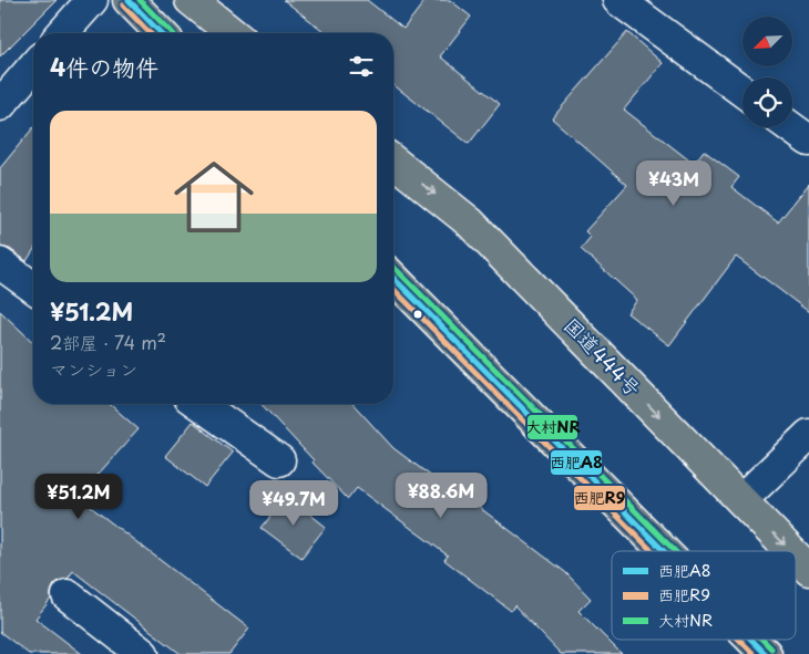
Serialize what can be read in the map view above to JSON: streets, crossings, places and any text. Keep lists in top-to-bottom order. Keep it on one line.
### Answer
{"streets":{"highway":["国道444号"]},"lines":["transit line 西肥A8","transit line 大村NR","transit line 西肥R9"],"legend":["西肥A8","西肥R9","大村NR"],"north":"bottom left","page":{"heading":"4件の物件","list":[{"name":"¥51.2M","note":"2部屋 · 74 m² · マンション"}],"price":["¥43M","¥88.6M","¥51.2M","¥49.7M"]}}
